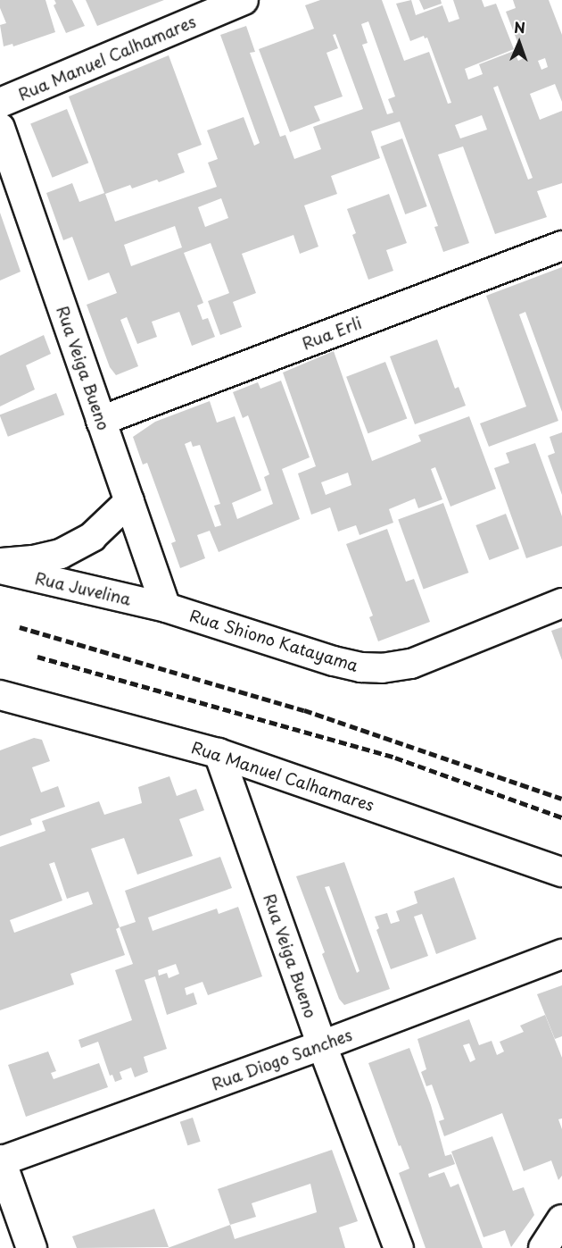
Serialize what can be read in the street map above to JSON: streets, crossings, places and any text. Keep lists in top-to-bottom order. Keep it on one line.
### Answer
{"streets":{"street":["Rua Manuel Calhamares","Rua Erli","Rua Veiga Bueno","Rua Juvelina","Rua Shiono Katayama","Rua Diogo Sanches"]},"crossings":[["Rua Manuel Calhamares","Rua Veiga Bueno"],["Rua Erli","Rua Veiga Bueno"],["Rua Veiga Bueno","Rua Juvelina"],["Rua Veiga Bueno","Rua Shiono Katayama"],["Rua Veiga Bueno","Rua Diogo Sanches"],["Rua Juvelina","Rua Shiono Katayama"]],"north":"top"}
